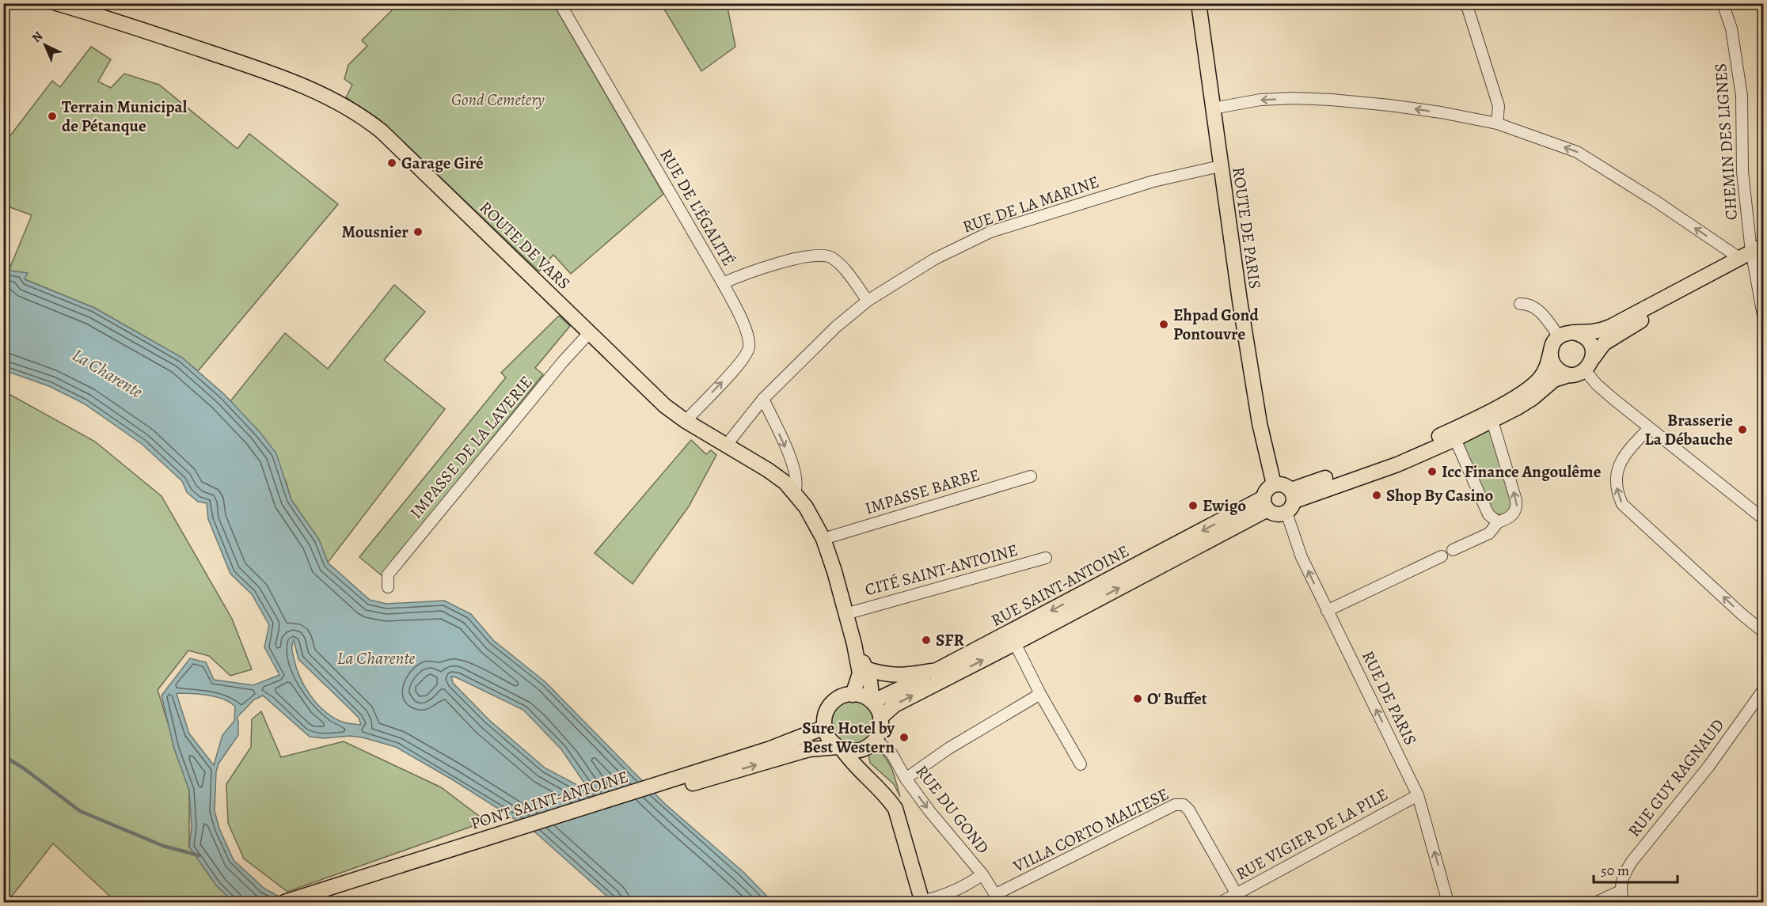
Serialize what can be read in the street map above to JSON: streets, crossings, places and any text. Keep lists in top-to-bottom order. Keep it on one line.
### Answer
{"streets":{"main road":["ROUTE DE PARIS","ROUTE DE VARS","RUE SAINT-ANTOINE","PONT SAINT-ANTOINE"],"street":["CHEMIN DES LIGNES","RUE DE LA MARINE","RUE DE L'ÉGALITÉ","IMPASSE DE LA LAVERIE","IMPASSE BARBE","CITÉ SAINT-ANTOINE","RUE DE PARIS","RUE GUY RAGNAUD","RUE DU GOND","VILLA CORTO MALTESE","RUE VIGIER DE LA PILE"]},"crossings":[["RUE DE LA MARINE","ROUTE DE PARIS"],["RUE DE LA MARINE","ROUTE DE VARS"],["RUE DE L'ÉGALITÉ","ROUTE DE VARS"],["ROUTE DE PARIS","RUE SAINT-ANTOINE"],["ROUTE DE PARIS","RUE DE PARIS"],["ROUTE DE VARS","IMPASSE DE LA LAVERIE"],["ROUTE DE VARS","IMPASSE BARBE"],["ROUTE DE VARS","CITÉ SAINT-ANTOINE"],["ROUTE DE VARS","RUE SAINT-ANTOINE"],["ROUTE DE VARS","PONT SAINT-ANTOINE"],["ROUTE DE VARS","RUE DU GOND"],["RUE SAINT-ANTOINE","RUE DE PARIS"],["RUE SAINT-ANTOINE","PONT SAINT-ANTOINE"],["RUE SAINT-ANTOINE","RUE DU GOND"],["RUE DE PARIS","RUE VIGIER DE LA PILE"],["PONT SAINT-ANTOINE","RUE DU GOND"],["RUE DU GOND","VILLA CORTO MALTESE"],["VILLA CORTO MALTESE","RUE VIGIER DE LA PILE"]],"one_way":["RUE DE PARIS","RUE DU GOND"],"water":["La Charente"],"parks":["Gond Cemetery"],"places":["Terrain Municipal de Pétanque","Garage Giré","Mousnier","Ehpad Gond Pontouvre","Brasserie La Débauche","Icc Finance Angoulême","Shop By Casino","Ewigo","SFR","O' Buffet","Sure Hotel by Best Western"],"scale_bar":"50 m","north":"top left"}
